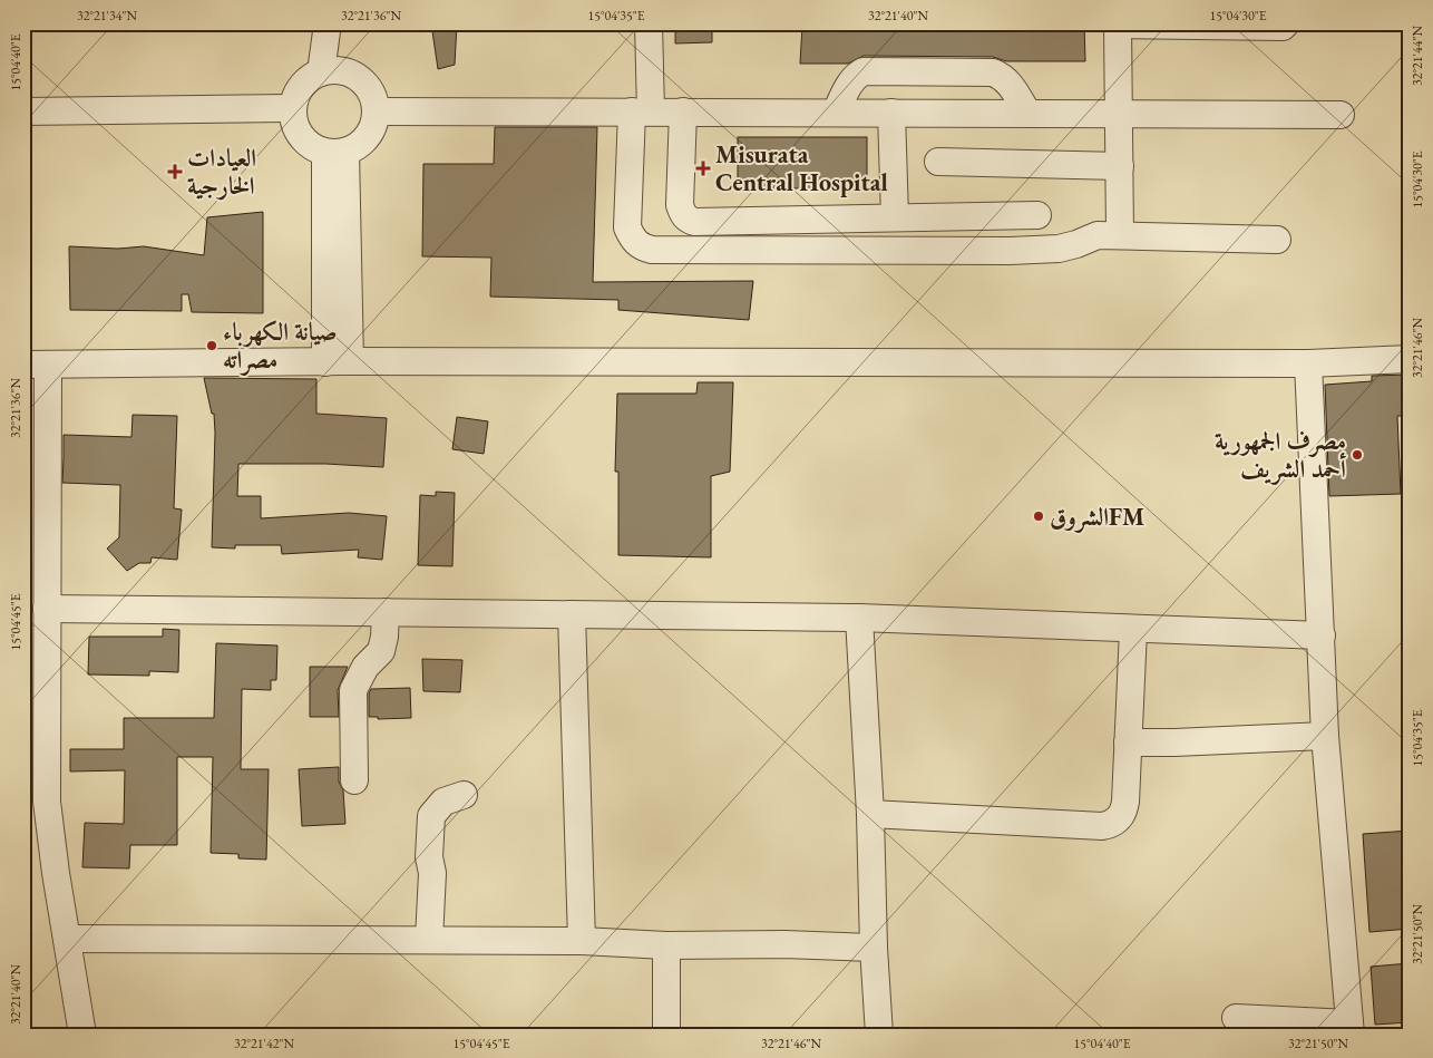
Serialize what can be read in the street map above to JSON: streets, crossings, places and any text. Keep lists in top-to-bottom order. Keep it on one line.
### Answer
{"places":{"health":["Misurata Central Hospital","العيادات الخارجية"],"other":["صيانة الكهرباء مصراته","مصرف الجمهورية أحمد الشريف","الشروقFM"]},"coordinates":["32°21'34\"N","32°21'36\"N","15°04'35\"E","32°21'40\"N","15°04'30\"E","32°21'44\"N","15°04'40\"E","32°21'46\"N","15°04'45\"E","32°21'50\"N","32°21'42\"N"]}
